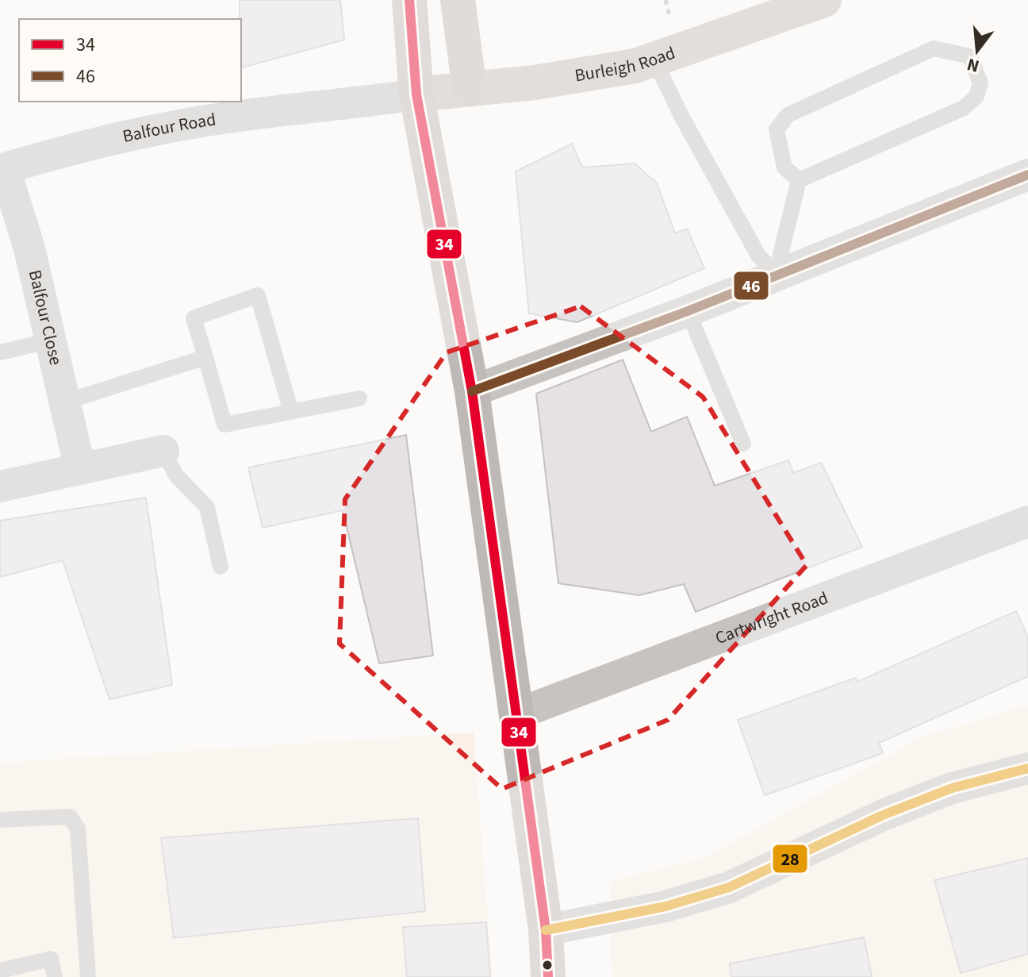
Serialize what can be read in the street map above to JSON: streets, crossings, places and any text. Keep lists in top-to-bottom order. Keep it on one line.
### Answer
{"streets":{"main road":["Burleigh Road"],"street":["Balfour Road","Balfour Close","Cartwright Road"]},"crossings":[["Burleigh Road","Balfour Road"],["Balfour Road","Balfour Close"]],"lines":["transit line 34","transit line 46","transit line 28"],"legend":["34","46"],"north":"bottom"}
